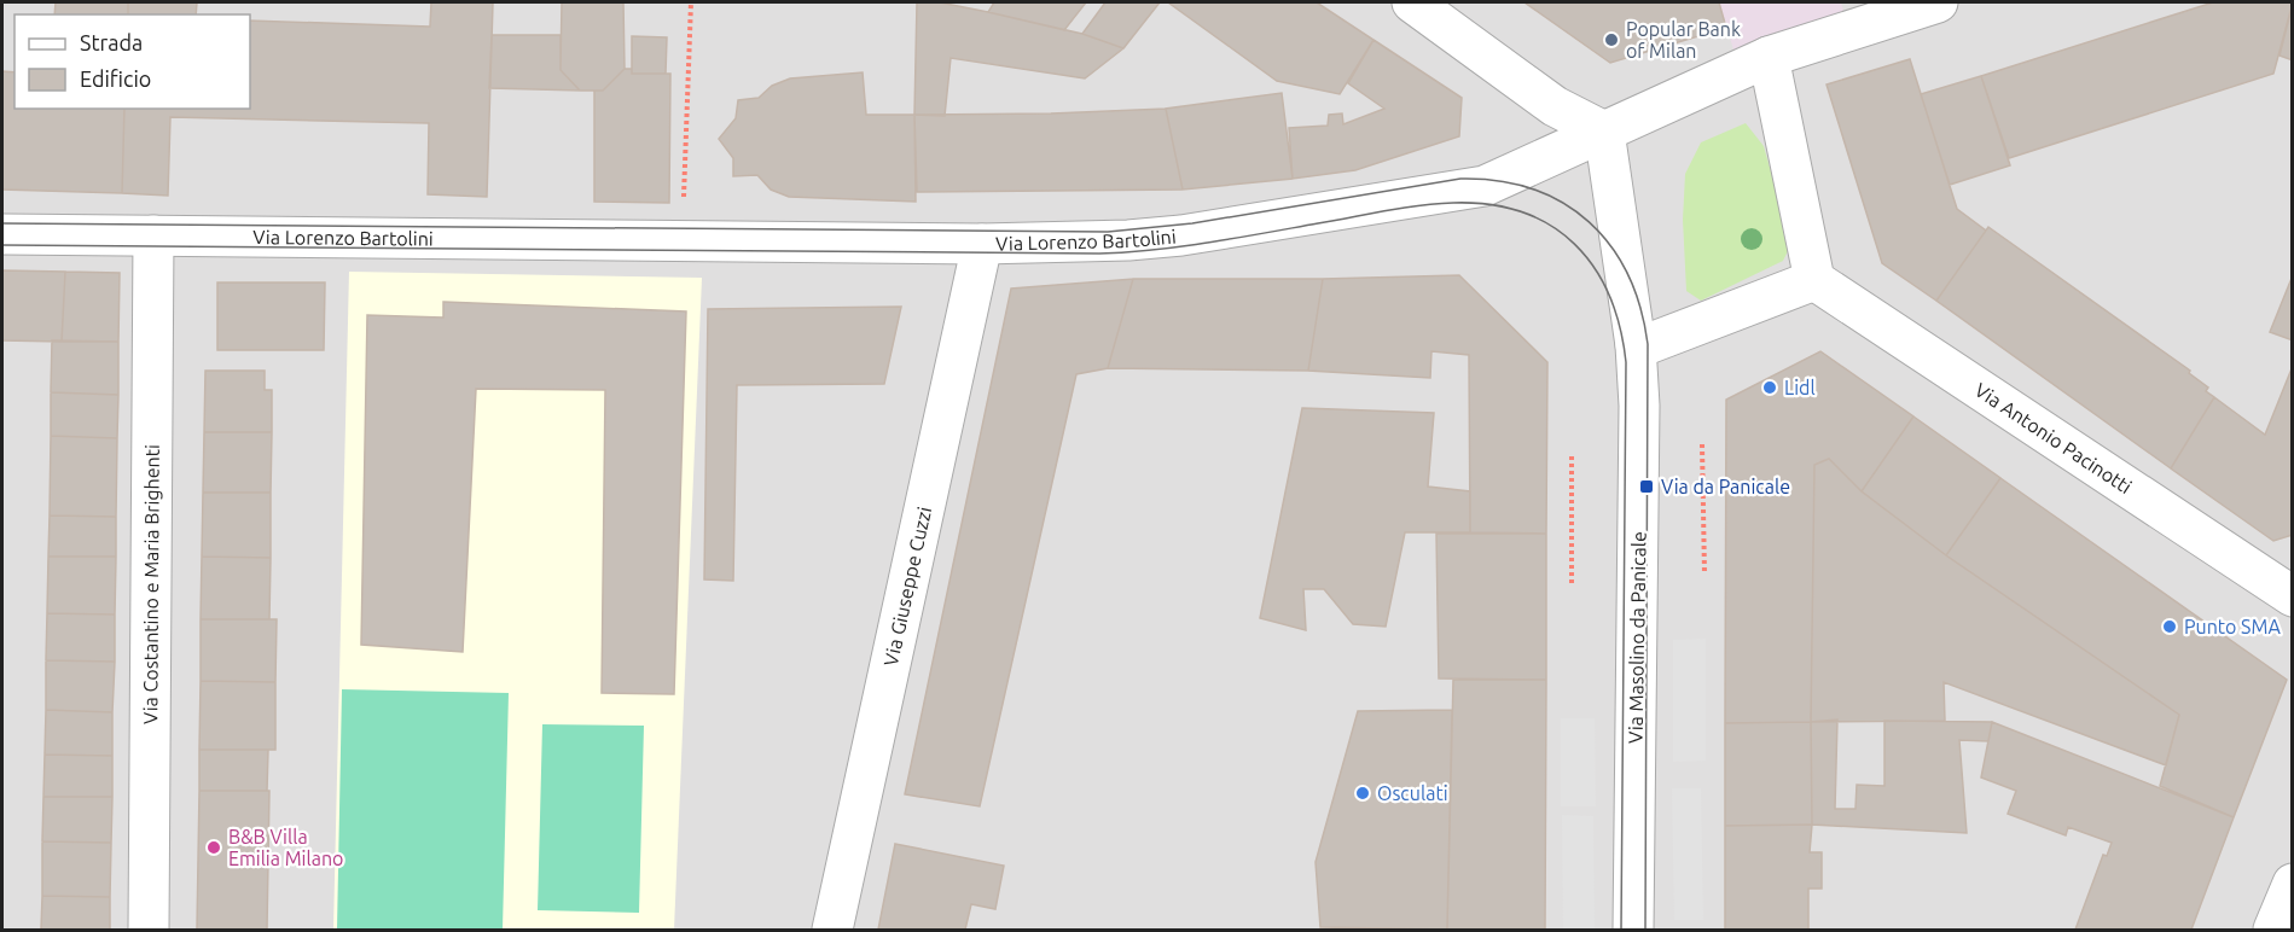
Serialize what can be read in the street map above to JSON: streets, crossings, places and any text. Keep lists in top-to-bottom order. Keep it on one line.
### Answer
{"streets":{"street":["Via Lorenzo Bartolini","Via Antonio Pacinotti","Via Costantino e Maria Brighenti","Via Giuseppe Cuzzi","Via Masolino da Panicale"]},"crossings":[["Via Lorenzo Bartolini","Via Costantino e Maria Brighenti"],["Via Lorenzo Bartolini","Via Giuseppe Cuzzi"],["Via Lorenzo Bartolini","Via Masolino da Panicale"]],"places":{"other":["Popular Bank of Milan","Lidl","Punto SMA","Osculati","B&B Villa Emilia Milano"],"transit":["Via da Panicale"]},"legend":["Strada","Edificio"]}
